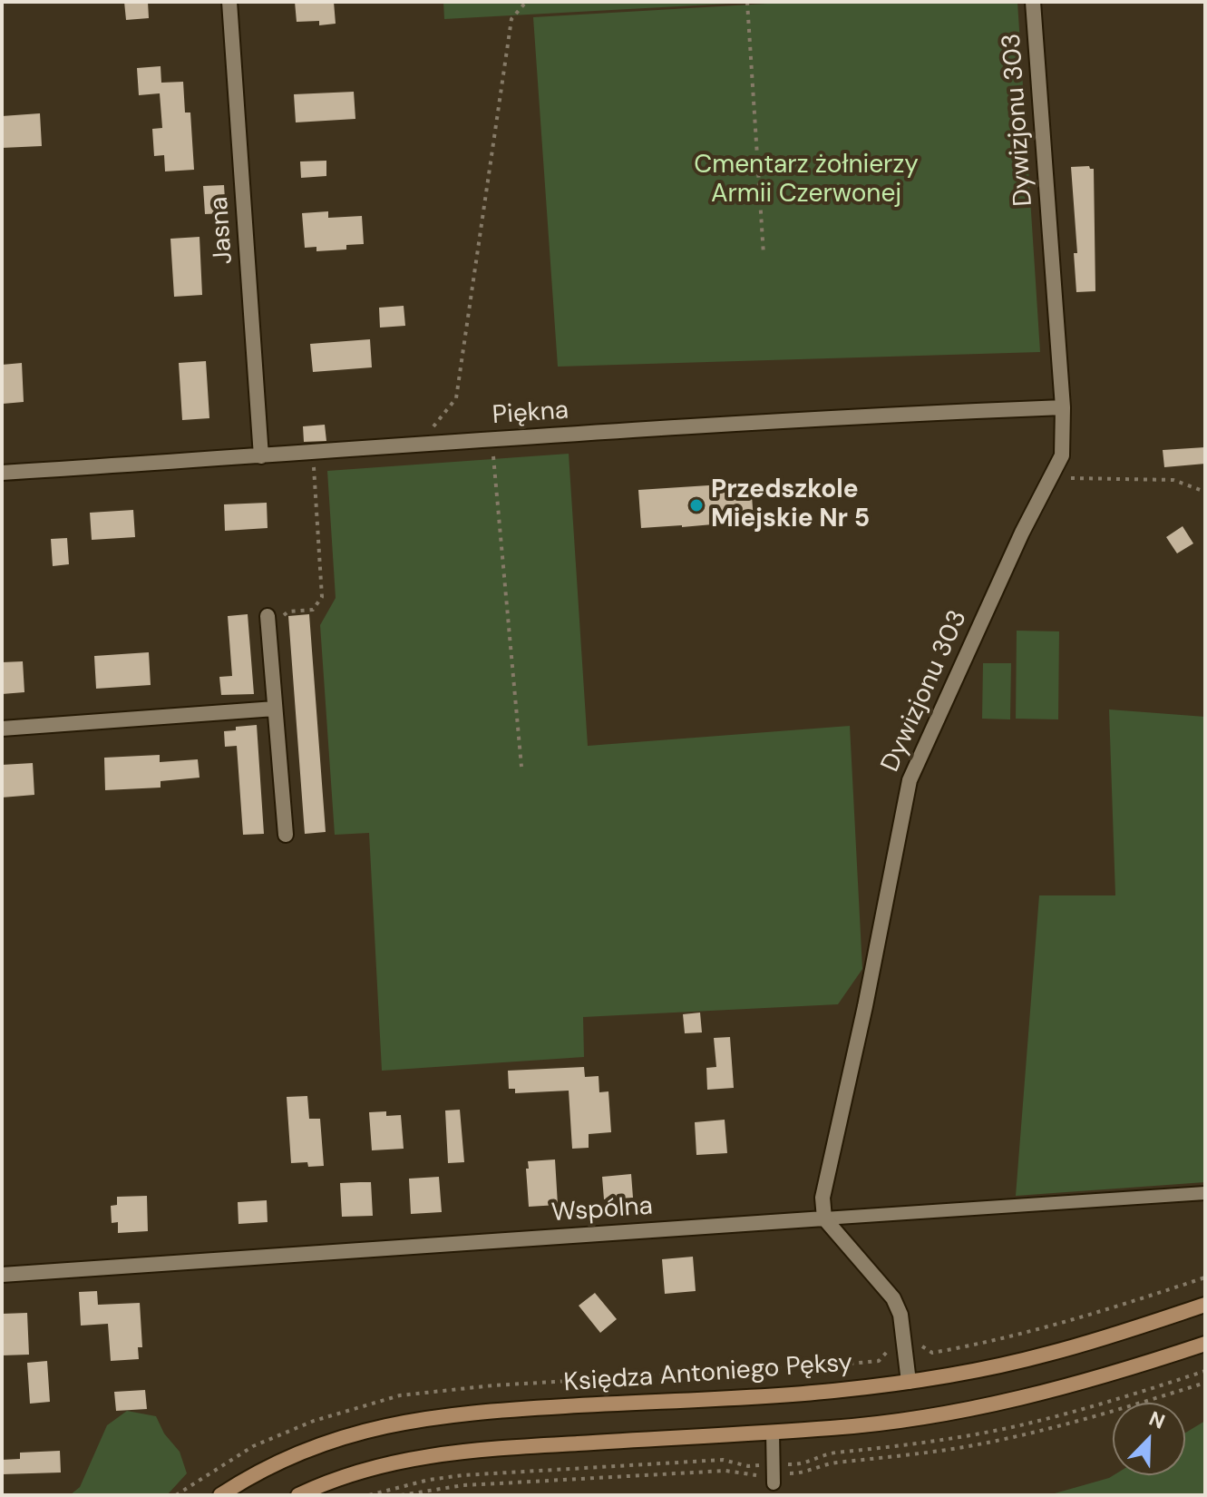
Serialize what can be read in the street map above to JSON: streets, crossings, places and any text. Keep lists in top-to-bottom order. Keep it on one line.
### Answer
{"streets":{"main road":["Księdza Antoniego Pęksy"],"street":["Dywizjonu 303","Jasna","Piękna","Wspólna"]},"crossings":[["Dywizjonu 303","Piękna"],["Dywizjonu 303","Wspólna"],["Jasna","Piękna"]],"parks":["Cmentarz żołnierzy Armii Czerwonej"],"places":["Przedszkole Miejskie Nr 5"],"north":"top right"}
